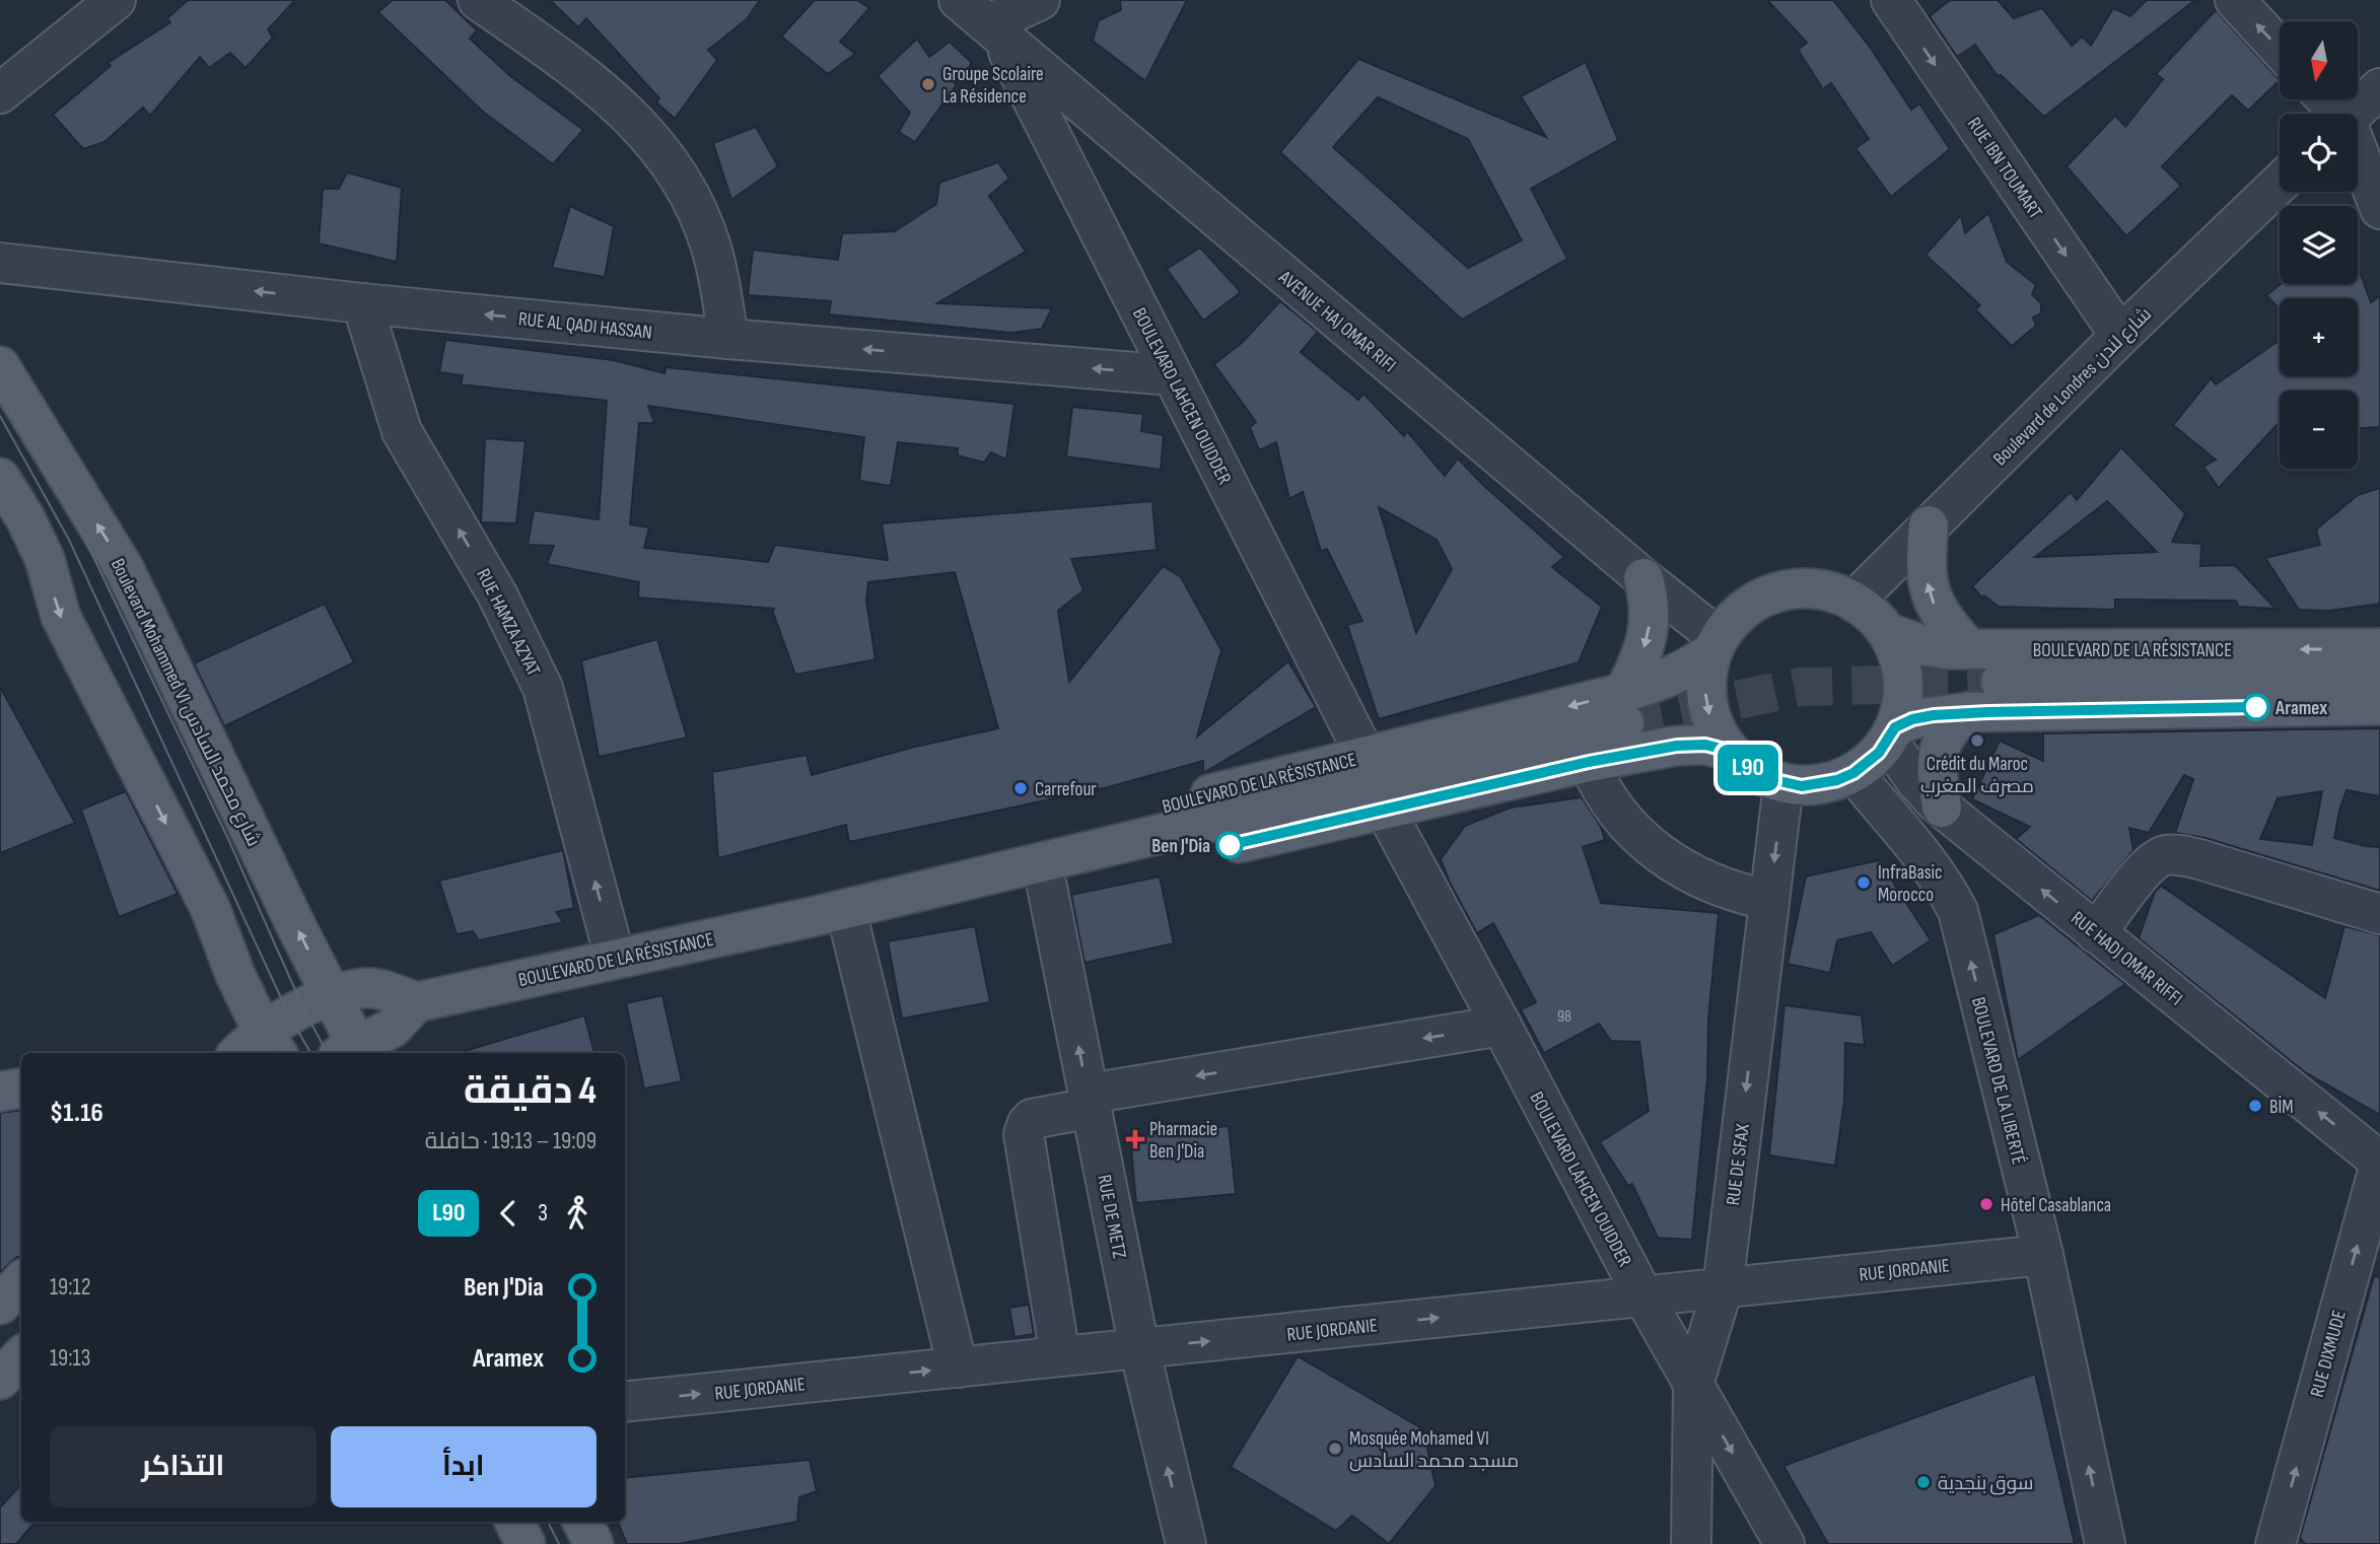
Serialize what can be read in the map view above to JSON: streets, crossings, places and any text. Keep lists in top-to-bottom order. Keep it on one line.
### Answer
{"streets":{"main road":["BOULEVARD DE LA RÉSISTANCE","Boulevard Mohammed VI شارع محمد السادس"],"street":["RUE IBN TOUMART","AVENUE HAJ OMAR RIFI","RUE AL QADI HASSAN","Boulevard de Londres شارع لندن","BOULEVARD LAHCEN OUIDDER","RUE HAMZA AZYAT","RUE HADJ OMAR RIFFI","BOULEVARD DE LA LIBERTÉ","RUE DE SFAX","RUE DE METZ","RUE JORDANIE","RUE DIXMUDE"]},"crossings":[["RUE IBN TOUMART","Boulevard de Londres شارع لندن"],["AVENUE HAJ OMAR RIFI","Boulevard de Londres شارع لندن"],["AVENUE HAJ OMAR RIFI","BOULEVARD LAHCEN OUIDDER"],["AVENUE HAJ OMAR RIFI","BOULEVARD DE LA RÉSISTANCE"],["AVENUE HAJ OMAR RIFI","RUE HADJ OMAR RIFFI"],["AVENUE HAJ OMAR RIFI","BOULEVARD DE LA LIBERTÉ"],["AVENUE HAJ OMAR RIFI","RUE DE SFAX"],["RUE AL QADI HASSAN","BOULEVARD LAHCEN OUIDDER"],["RUE AL QADI HASSAN","RUE HAMZA AZYAT"],["Boulevard de Londres شارع لندن","BOULEVARD DE LA RÉSISTANCE"],["Boulevard de Londres شارع لندن","RUE HADJ OMAR RIFFI"],["Boulevard de Londres شارع لندن","BOULEVARD DE LA LIBERTÉ"],["Boulevard de Londres شارع لندن","RUE DE SFAX"],["BOULEVARD LAHCEN OUIDDER","BOULEVARD DE LA RÉSISTANCE"],["BOULEVARD LAHCEN OUIDDER","RUE DE SFAX"],["BOULEVARD LAHCEN OUIDDER","RUE JORDANIE"],["RUE HAMZA AZYAT","BOULEVARD DE LA RÉSISTANCE"],["BOULEVARD DE LA RÉSISTANCE","Boulevard Mohammed VI شارع محمد السادس"],["BOULEVARD DE LA RÉSISTANCE","RUE HADJ OMAR RIFFI"],["BOULEVARD DE LA RÉSISTANCE","BOULEVARD DE LA LIBERTÉ"],["BOULEVARD DE LA RÉSISTANCE","RUE DE SFAX"],["RUE HADJ OMAR RIFFI","BOULEVARD DE LA LIBERTÉ"],["RUE HADJ OMAR RIFFI","RUE DE SFAX"],["RUE HADJ OMAR RIFFI","RUE DIXMUDE"],["BOULEVARD DE LA LIBERTÉ","RUE DE SFAX"],["BOULEVARD DE LA LIBERTÉ","RUE JORDANIE"],["RUE DE SFAX","RUE JORDANIE"],["RUE DE METZ","RUE JORDANIE"]],"one_way":["RUE IBN TOUMART","RUE AL QADI HASSAN","RUE HAMZA AZYAT","RUE HADJ OMAR RIFFI","BOULEVARD DE LA LIBERTÉ","RUE DE SFAX","RUE DIXMUDE"],"places":{"other":["Groupe Scolaire La Résidence","Aramex","Crédit du Maroc مصرف المغرب","Carrefour","Ben J'Dia","InfraBasic Morocco","BİM","Hôtel Casablanca","Mosquée Mohamed VI مسجد محمد السادس","سوق بنجدية"],"health":["Pharmacie Ben J'Dia"]},"lines":["bus line L90"],"house_numbers":["98"],"north":"bottom","page":{"on_map":"L90","map_buttons":["+","−"],"heading":["4 دقيقة","19:09 – 19:13 · حافلة","$1.16"],"legs":["3","L90"],"list":[{"name":"Ben J'Dia","value":"19:12"},{"name":"Aramex","value":"19:13"}],"buttons":["ابدأ","التذاكر"]}}
